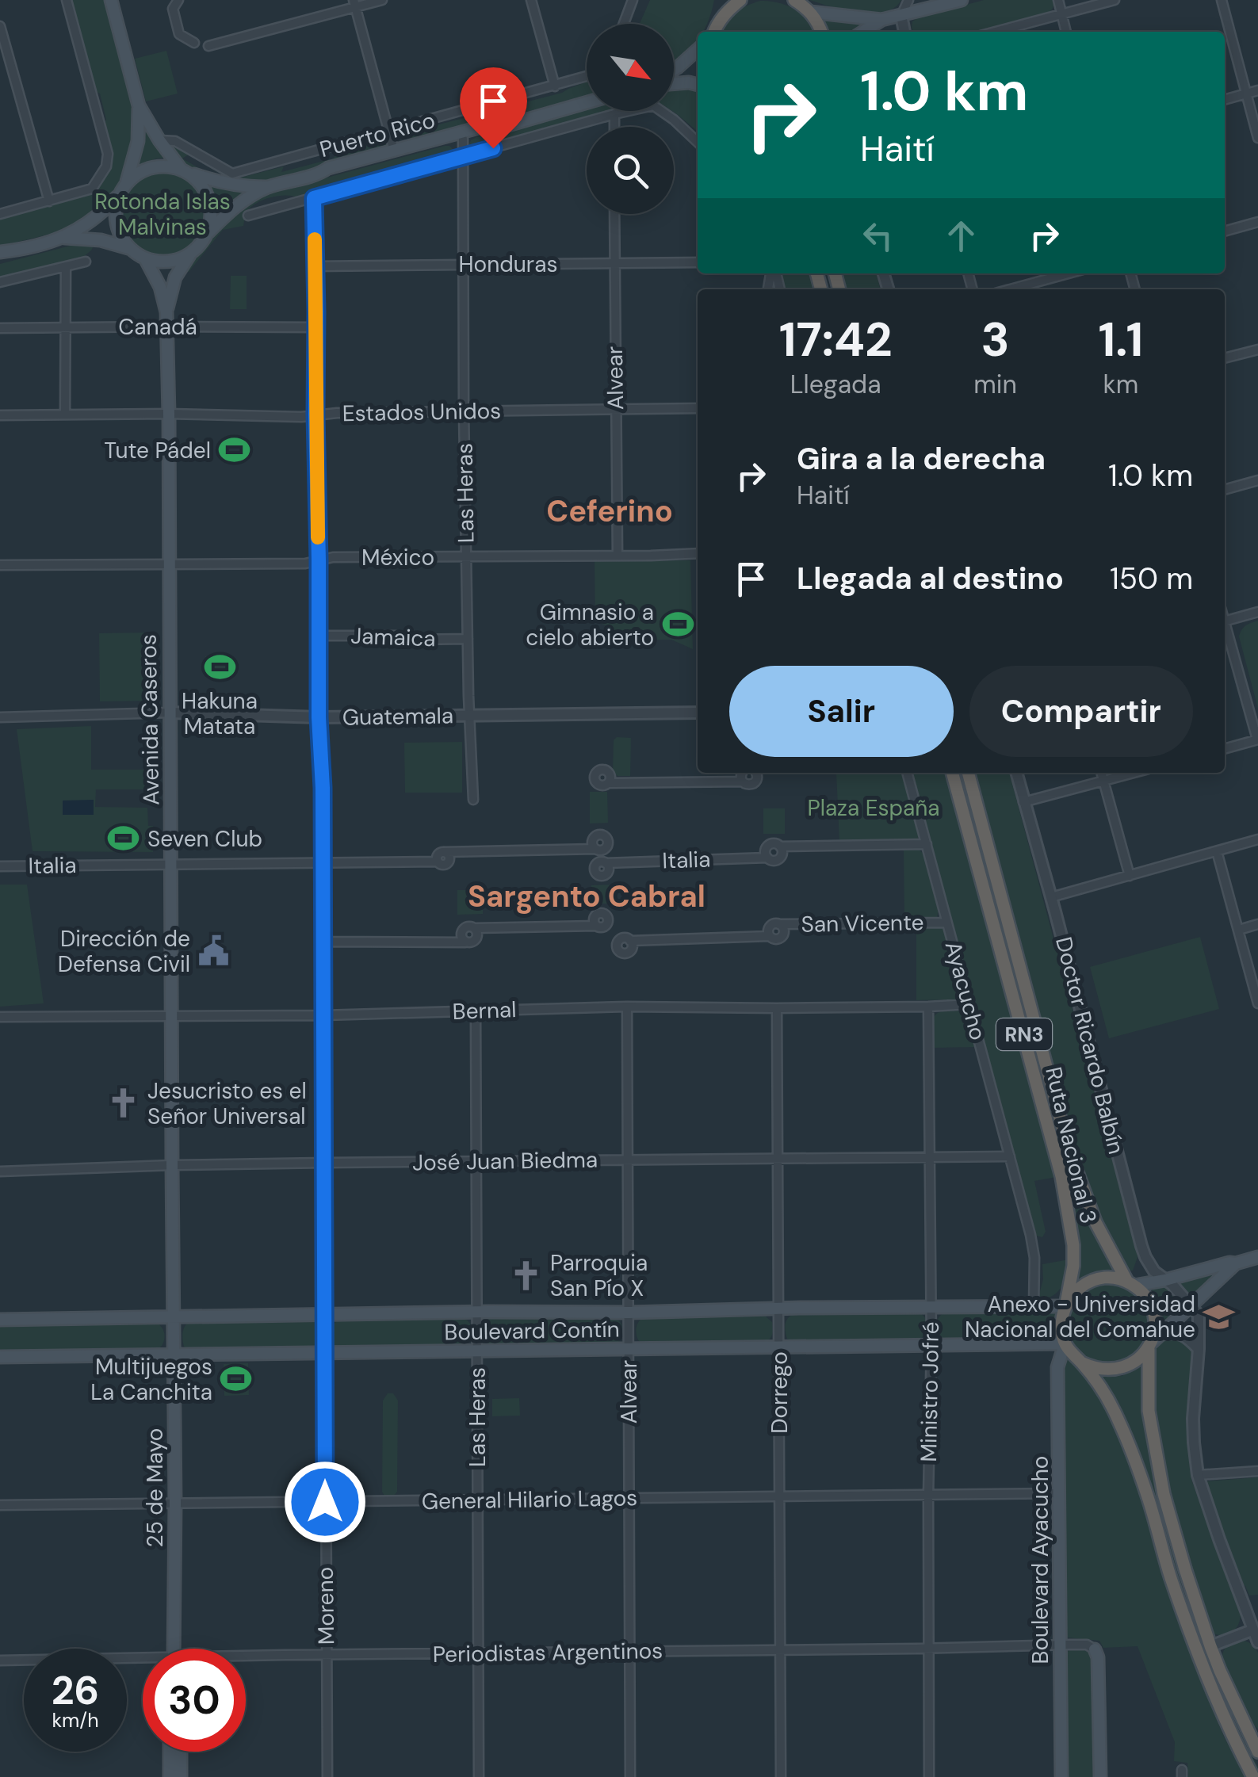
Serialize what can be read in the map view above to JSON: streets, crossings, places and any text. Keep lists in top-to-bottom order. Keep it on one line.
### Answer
{"streets":{"highway":["RN3","Ruta Nacional 3"],"main road":["Avenida Caseros","Boulevard Contín","25 de Mayo","Boulevard Ayacucho"],"street":["Puerto Rico","Honduras","Canadá","Alvear","Estados Unidos","Las Heras","México","Jamaica","Guatemala","Italia","San Vicente","Ayacucho","Bernal","Doctor Ricardo Balbín","José Juan Biedma","Ministro Jofré","Dorrego","General Hilario Lagos","Moreno","Periodistas Argentinos"]},"crossings":[["Honduras","Alvear"],["Honduras","Las Heras"],["Honduras","Moreno"],["Canadá","Avenida Caseros"],["Canadá","Moreno"],["Alvear","Estados Unidos"],["Alvear","México"],["Alvear","Bernal"],["Alvear","José Juan Biedma"],["Alvear","Boulevard Contín"],["Alvear","General Hilario Lagos"],["Alvear","Periodistas Argentinos"],["Estados Unidos","Las Heras"],["Estados Unidos","Avenida Caseros"],["Estados Unidos","Moreno"],["Las Heras","México"],["Las Heras","Jamaica"],["Las Heras","Guatemala"],["Las Heras","Bernal"],["Las Heras","José Juan Biedma"],["Las Heras","Boulevard Contín"],["Las Heras","General Hilario Lagos"],["Las Heras","Periodistas Argentinos"],["México","Avenida Caseros"],["México","Moreno"],["Jamaica","Moreno"],["Guatemala","Avenida Caseros"],["Guatemala","Moreno"],["Avenida Caseros","Italia"],["Avenida Caseros","Bernal"],["Avenida Caseros","José Juan Biedma"],["Avenida Caseros","Boulevard Contín"],["Avenida Caseros","25 de Mayo"],["Italia","Ayacucho"],["Italia","Moreno"],["San Vicente","Ayacucho"],["Ayacucho","Bernal"],["Ayacucho","José Juan Biedma"],["Ayacucho","Boulevard Contín"],["Bernal","Ministro Jofré"],["Bernal","Dorrego"],["Bernal","Moreno"],["RN3","Ruta Nacional 3"],["RN3","Boulevard Contín"],["RN3","Boulevard Ayacucho"],["Ruta Nacional 3","Boulevard Contín"],["Ruta Nacional 3","Boulevard Ayacucho"],["José Juan Biedma","Ministro Jofré"],["José Juan Biedma","Dorrego"],["José Juan Biedma","Moreno"],["Boulevard Contín","Ministro Jofré"],["Boulevard Contín","Dorrego"],["Boulevard Contín","25 de Mayo"],["Boulevard Contín","Boulevard Ayacucho"],["Boulevard Contín","Moreno"],["Ministro Jofré","General Hilario Lagos"],["Ministro Jofré","Periodistas Argentinos"],["Dorrego","General Hilario Lagos"],["Dorrego","Periodistas Argentinos"],["25 de Mayo","General Hilario Lagos"],["General Hilario Lagos","Boulevard Ayacucho"],["General Hilario Lagos","Moreno"],["Boulevard Ayacucho","Periodistas Argentinos"],["Moreno","Periodistas Argentinos"]],"districts":["Ceferino","Sargento Cabral"],"parks":["Rotonda Islas Malvinas","Plaza España"],"places":{"sports":["Tute Pádel","Gimnasio a cielo abierto","Hakuna Matata","Seven Club","Multijuegos La Canchita"],"public building":["Dirección de Defensa Civil"],"church":["Jesucristo es el Señor Universal","Parroquia San Pío X"],"school or university":["Anexo - Universidad Nacional del Comahue"]},"north":"bottom right","page":{"turn":["1.0 km","Haití"],"eta":["17:42","Llegada","3","min","1.1","km"],"list":[{"name":"Gira a la derecha","note":"Haití","value":"1.0 km"},{"name":"Llegada al destino","value":"150 m"}],"buttons":["Salir","Compartir"],"speed":"26 km/h","limit":"30"}}
